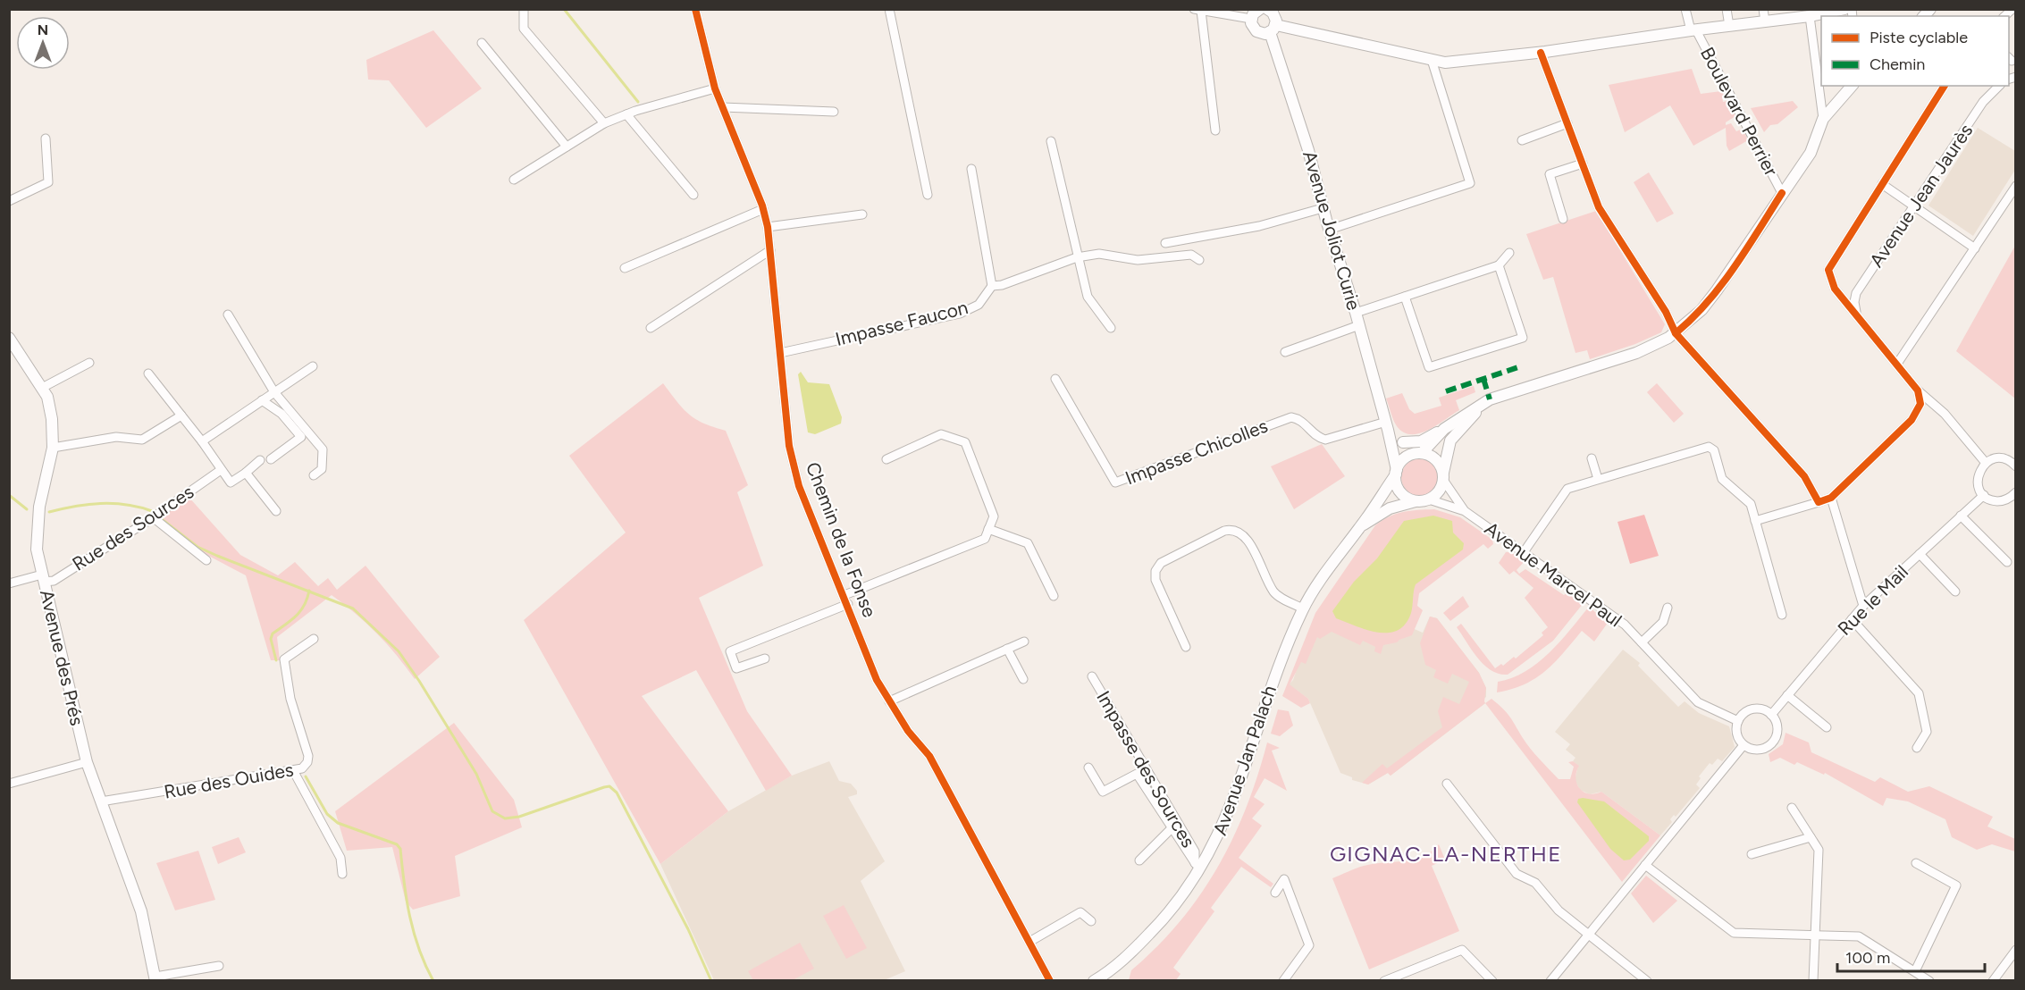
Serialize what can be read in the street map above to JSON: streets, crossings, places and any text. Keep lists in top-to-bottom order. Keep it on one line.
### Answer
{"streets":{"street":["Boulevard Perrier","Avenue Jean Jaurès","Avenue Joliot Curie","Impasse Faucon","Impasse Chicolles","Rue des Sources","Chemin de la Fonse","Avenue Marcel Paul","Rue le Mail","Avenue des Prés","Avenue Jan Palach","Impasse des Sources","Rue des Ouides"]},"crossings":[["Avenue Joliot Curie","Impasse Chicolles"],["Avenue Joliot Curie","Avenue Marcel Paul"],["Avenue Joliot Curie","Avenue Jan Palach"],["Impasse Faucon","Chemin de la Fonse"],["Rue des Sources","Avenue des Prés"],["Avenue Marcel Paul","Rue le Mail"],["Avenue Marcel Paul","Avenue Jan Palach"],["Avenue des Prés","Rue des Ouides"],["Avenue Jan Palach","Impasse des Sources"]],"districts":["GIGNAC-LA-NERTHE"],"legend":["Piste cyclable","Chemin"],"scale_bar":"100 m","north":"top"}
